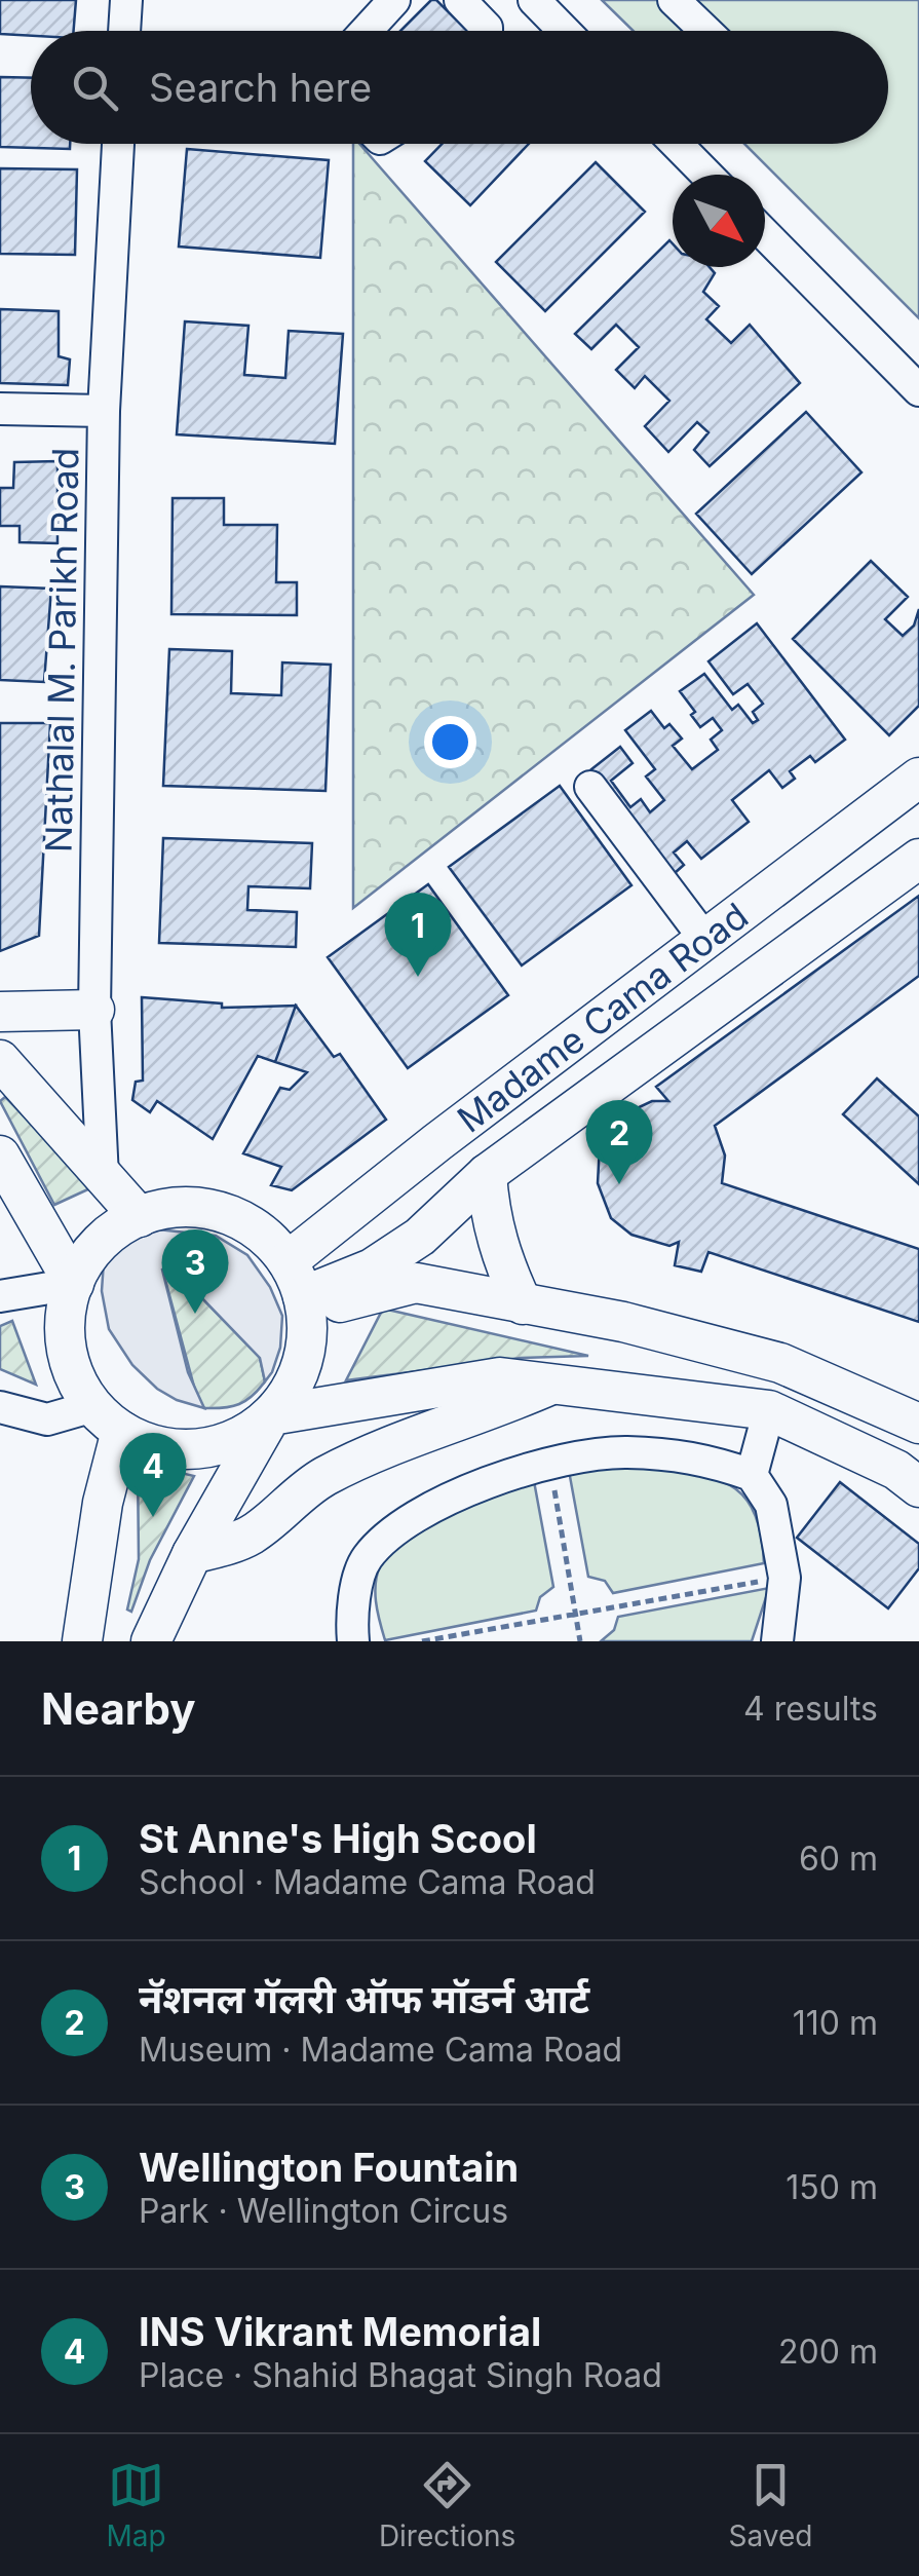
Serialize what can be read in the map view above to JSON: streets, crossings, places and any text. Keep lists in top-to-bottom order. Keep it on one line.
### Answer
{"streets":{"main road":["Madame Cama Road"],"street":["Nathalal M. Parikh Road"]},"north":"bottom right","page":{"search":"Search here","pins":["1","2","3","4"],"heading":["Nearby","4 results"],"list":[{"mark":"1","name":"St Anne's High Scool","note":"School · Madame Cama Road","value":"60 m"},{"mark":"2","name":"नॅशनल गॅलरी ऑफ मॉडर्न आर्ट","note":"Museum · Madame Cama Road","value":"110 m"},{"mark":"3","name":"Wellington Fountain","note":"Park · Wellington Circus","value":"150 m"},{"mark":"4","name":"INS Vikrant Memorial","note":"Place · Shahid Bhagat Singh Road","value":"200 m"}],"nav":["Map","Directions","Saved"]}}
